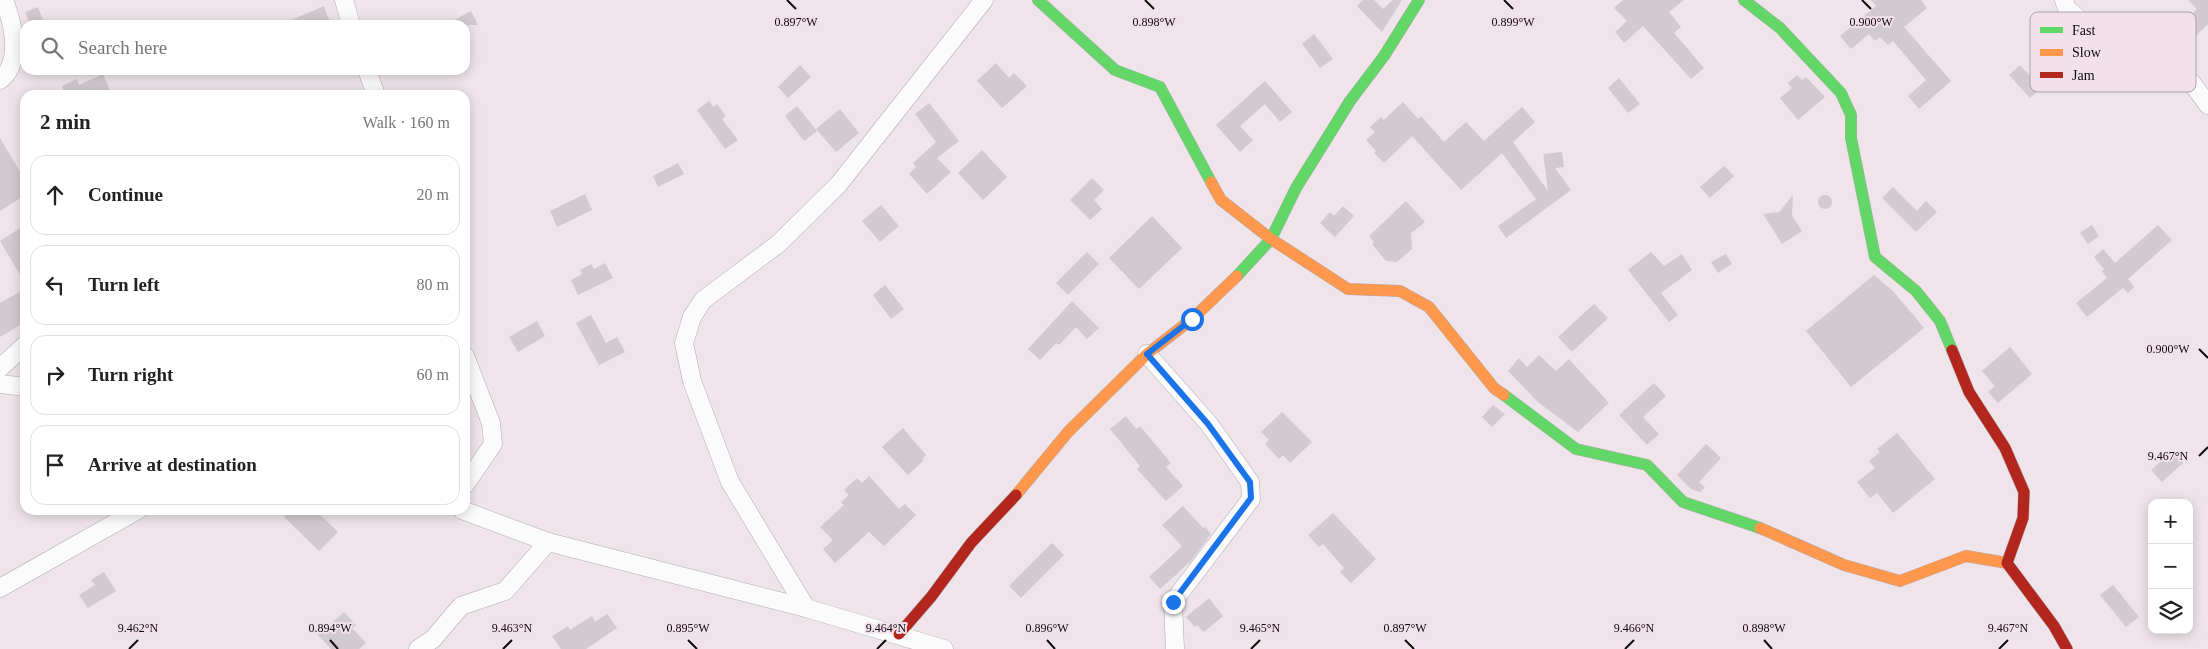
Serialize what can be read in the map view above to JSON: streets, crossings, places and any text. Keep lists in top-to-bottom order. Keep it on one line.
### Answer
{"legend":["Fast","Slow","Jam"],"page":{"search":"Search here","heading":["2 min","Walk · 160 m"],"list":[["Continue","20 m"],["Turn left","80 m"],["Turn right","60 m"],"Arrive at destination"],"map_buttons":["+","−"]},"coordinates":["0.897°W","0.898°W","0.899°W","0.900°W","9.467°N","0.894°W","0.895°W","0.896°W","9.462°N","9.463°N","9.464°N","9.465°N","9.466°N"]}
